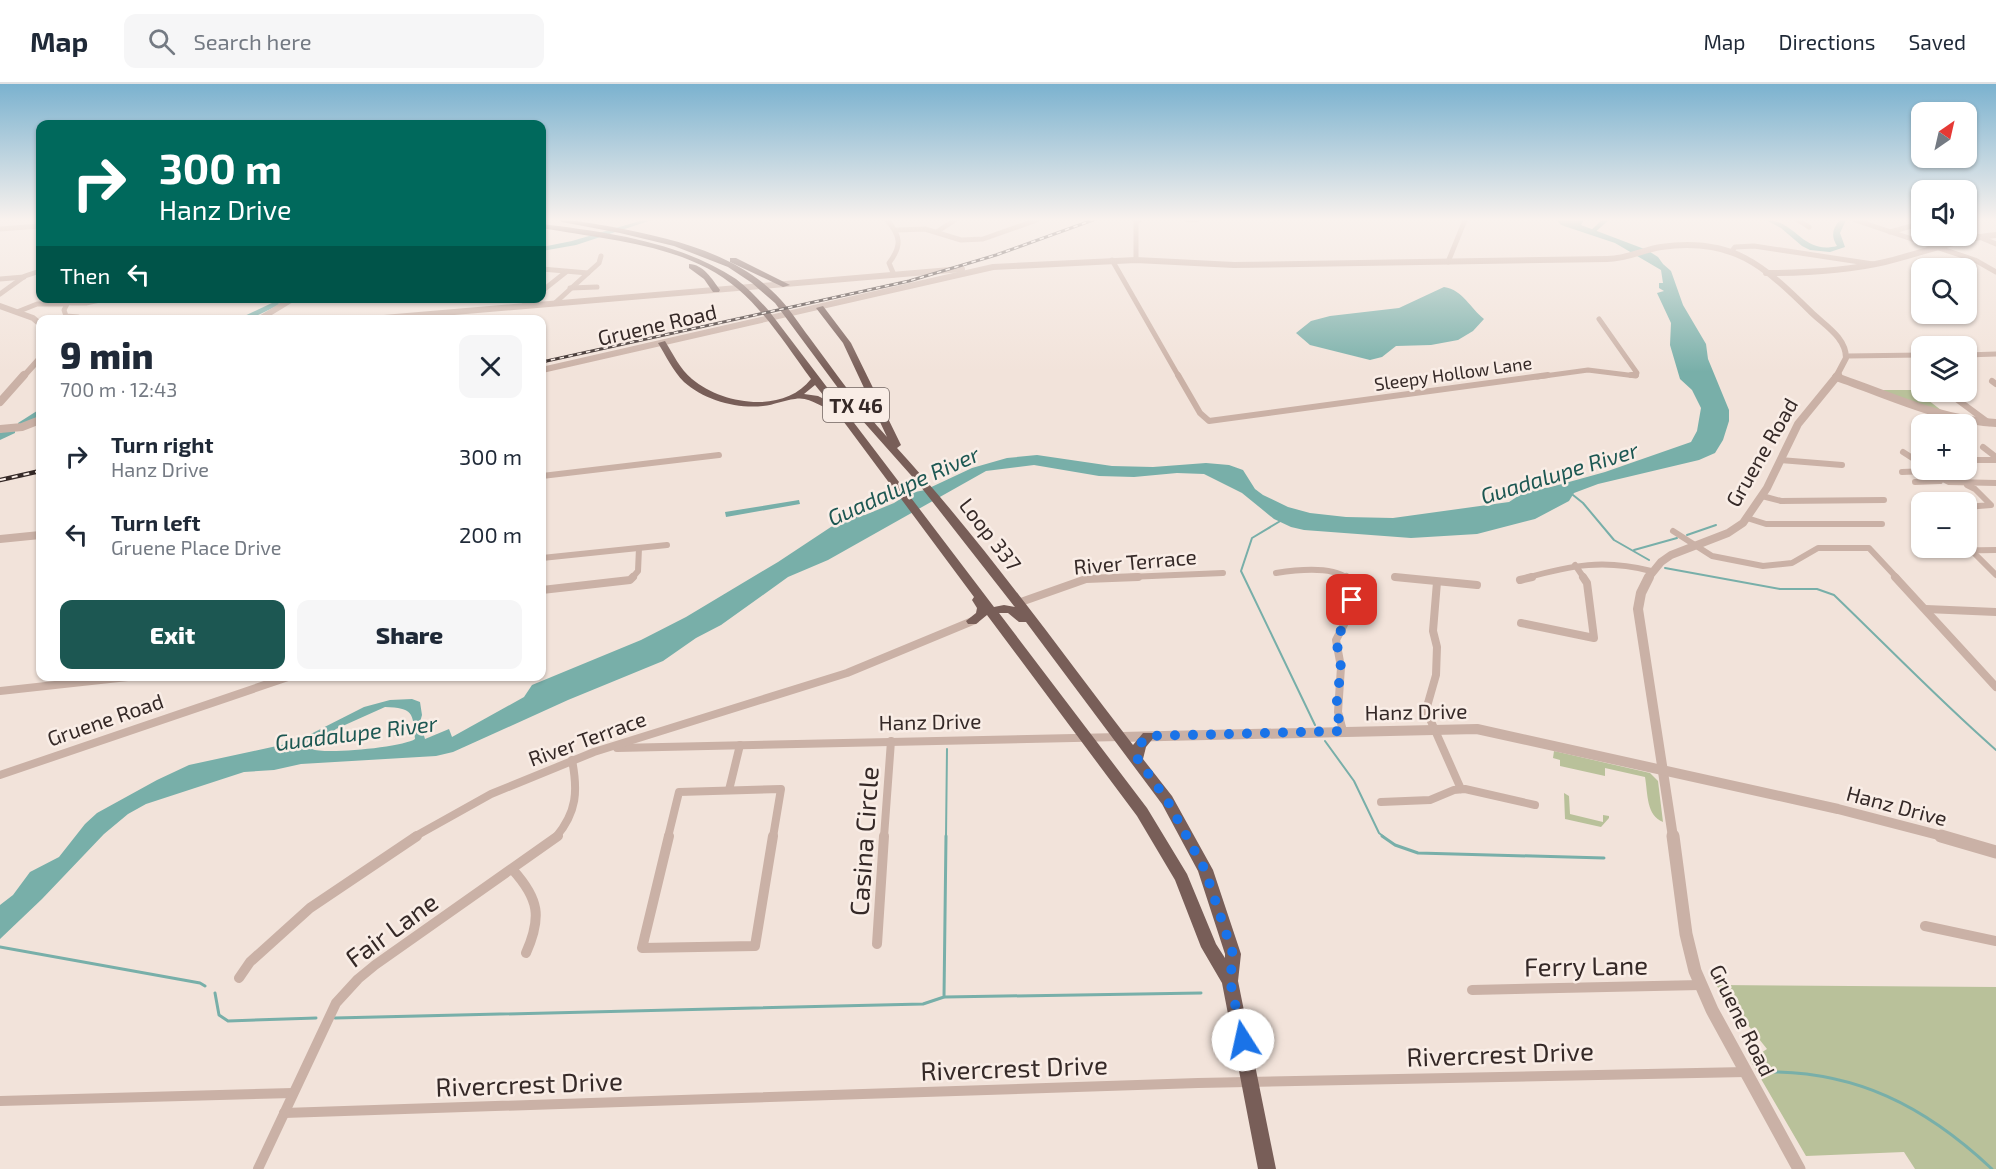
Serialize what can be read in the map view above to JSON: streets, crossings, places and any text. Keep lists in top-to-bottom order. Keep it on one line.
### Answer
{"streets":{"main road":["TX 46","Loop 337"],"street":["Gruene Road","Sleepy Hollow Lane","River Terrace","Hanz Drive","Casina Circle","Fair Lane","Ferry Lane","Rivercrest Drive"]},"crossings":[["Gruene Road","Hanz Drive"],["Gruene Road","Ferry Lane"],["Gruene Road","Rivercrest Drive"],["Loop 337","River Terrace"],["Loop 337","Hanz Drive"],["Loop 337","Rivercrest Drive"],["River Terrace","Hanz Drive"],["River Terrace","Fair Lane"],["Hanz Drive","Casina Circle"],["Fair Lane","Rivercrest Drive"]],"water":["Guadalupe River"],"north":"top right","page":{"header":"Map","search":"Search here","nav":["Map","Directions","Saved"],"map_buttons":["+","−"],"turn":["300 m","Hanz Drive"],"then":"Then","heading":["9 min","700 m · 12:43"],"list":[{"name":"Turn right","note":"Hanz Drive","value":"300 m"},{"name":"Turn left","note":"Gruene Place Drive","value":"200 m"}],"buttons":["Exit","Share"]}}
